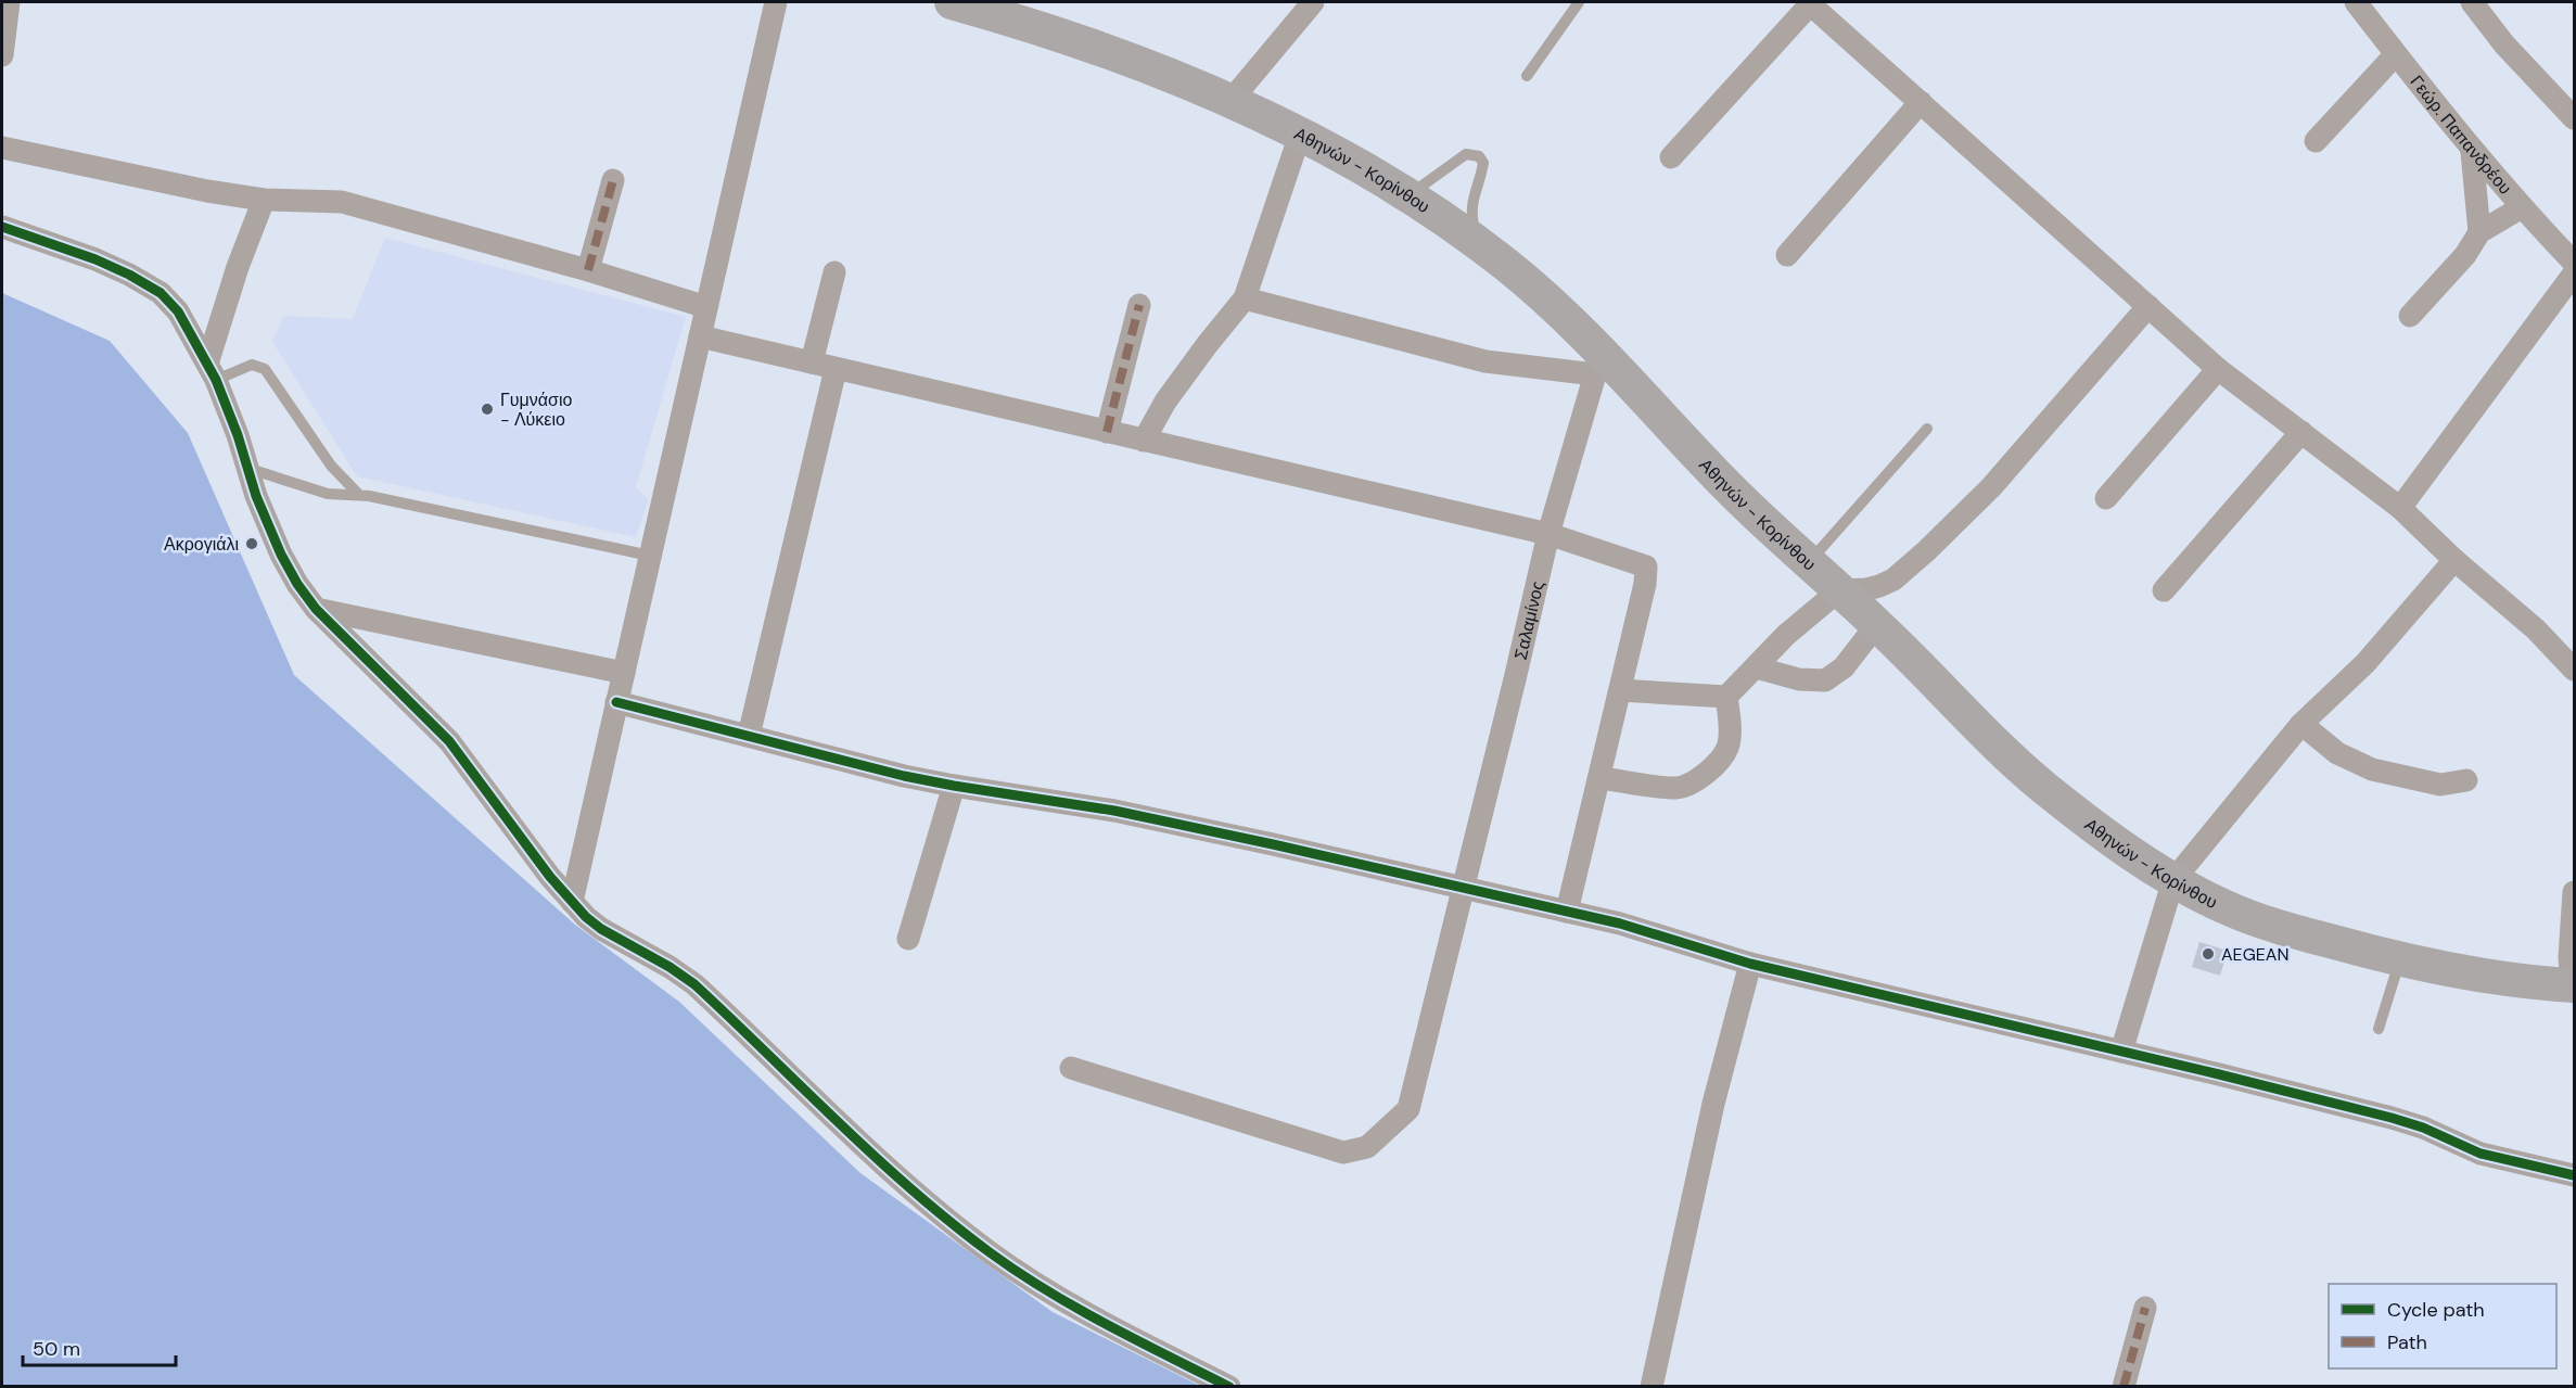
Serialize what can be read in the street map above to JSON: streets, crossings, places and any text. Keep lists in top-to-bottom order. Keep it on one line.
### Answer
{"streets":{"main road":["Αθηνών - Κορίνθου"],"street":["Γεώρ. Παπανδρέου","Σαλαμίνος"]},"crossings":[["Αθηνών - Κορίνθου","Σαλαμίνος"]],"places":["Γυμνάσιο - Λύκειο","Ακρογιάλι","AEGEAN"],"legend":["Cycle path","Path"],"scale_bar":"50 m"}
